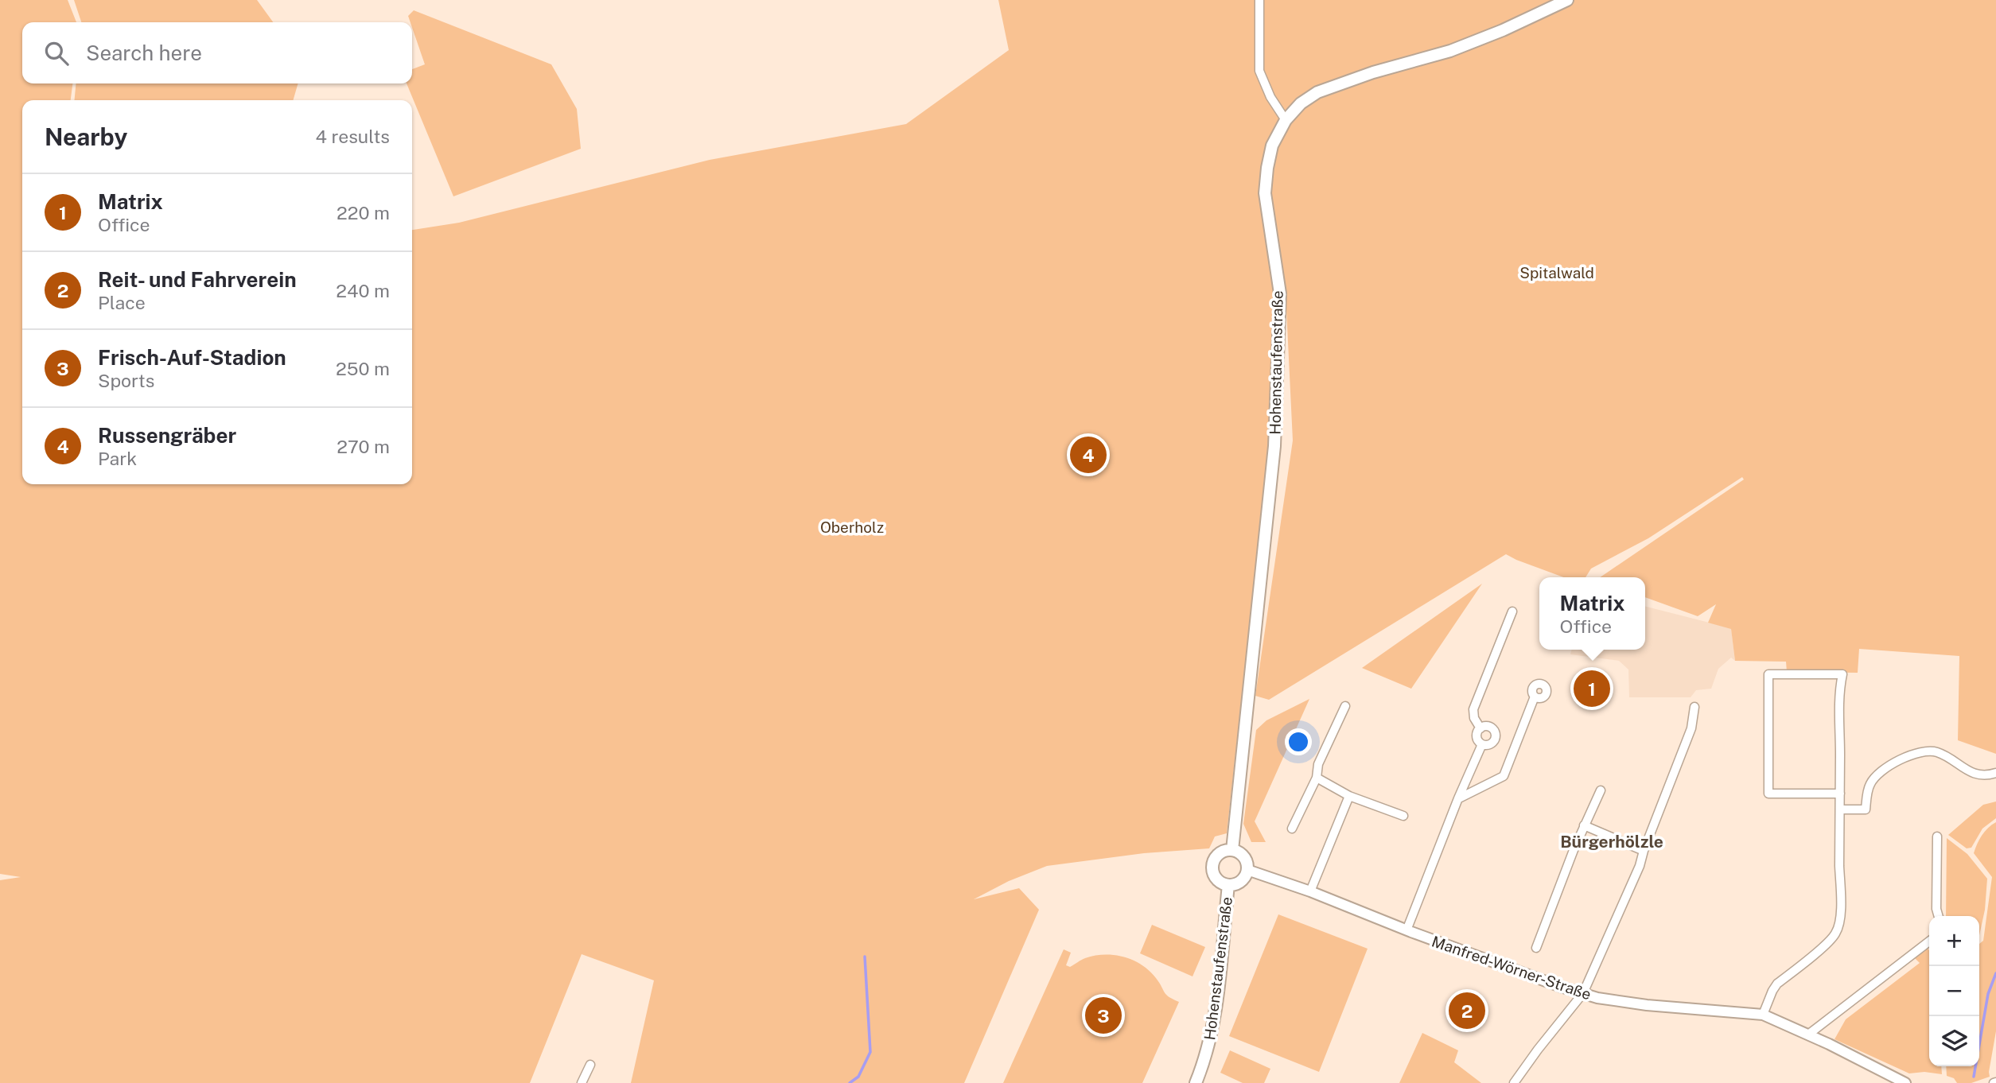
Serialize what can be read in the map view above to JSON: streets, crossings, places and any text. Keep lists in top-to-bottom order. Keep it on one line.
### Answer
{"streets":{"main road":["Hohenstaufenstraße"],"street":["Manfred-Wörner-Straße"]},"crossings":[["Hohenstaufenstraße","Manfred-Wörner-Straße"]],"districts":["Bürgerhölzle"],"parks":["Spitalwald","Oberholz"],"page":{"search":"Search here","heading":["Nearby","4 results"],"list":[{"mark":"1","name":"Matrix","note":"Office","value":"220 m"},{"mark":"2","name":"Reit- und Fahrverein","note":"Place","value":"240 m"},{"mark":"3","name":"Frisch-Auf-Stadion","note":"Sports","value":"250 m"},{"mark":"4","name":"Russengräber","note":"Park","value":"270 m"}],"pins":["4","1","2","3"],"popup":["Matrix","Office"],"map_buttons":["+","−"]}}
